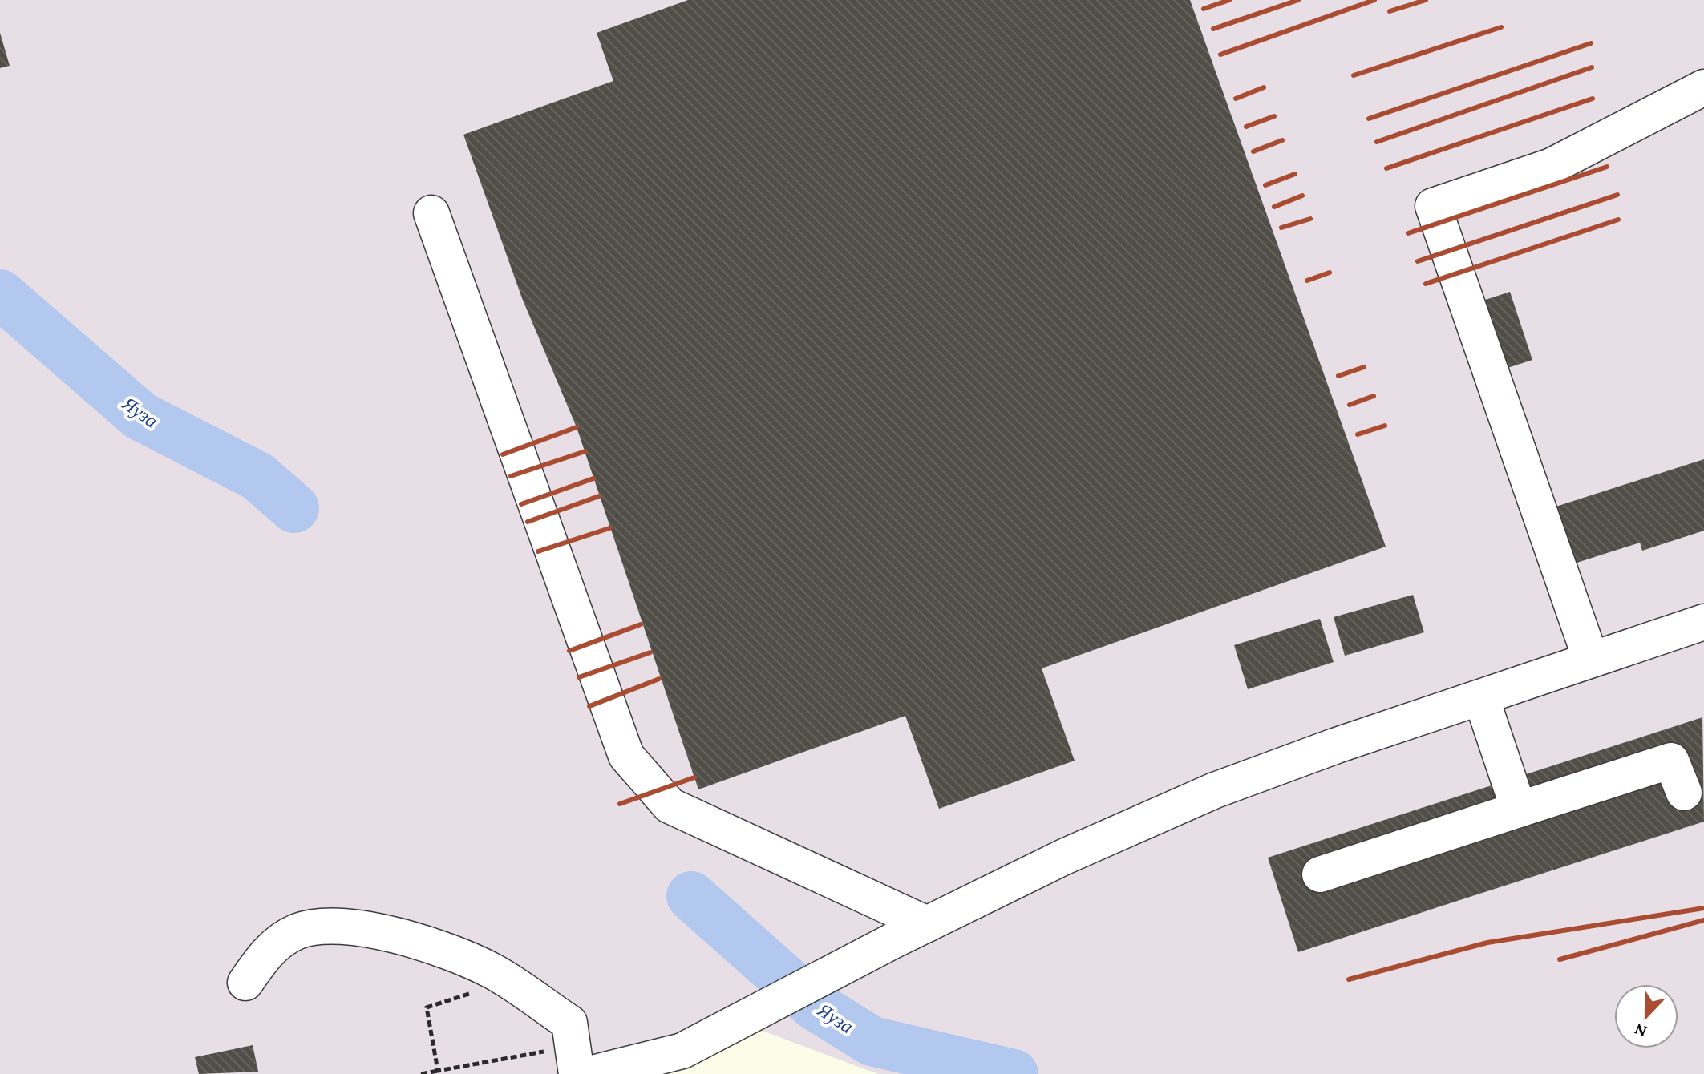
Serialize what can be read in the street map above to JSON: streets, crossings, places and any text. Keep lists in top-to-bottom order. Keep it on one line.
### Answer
{"water":["Яуза"],"north":"bottom"}
